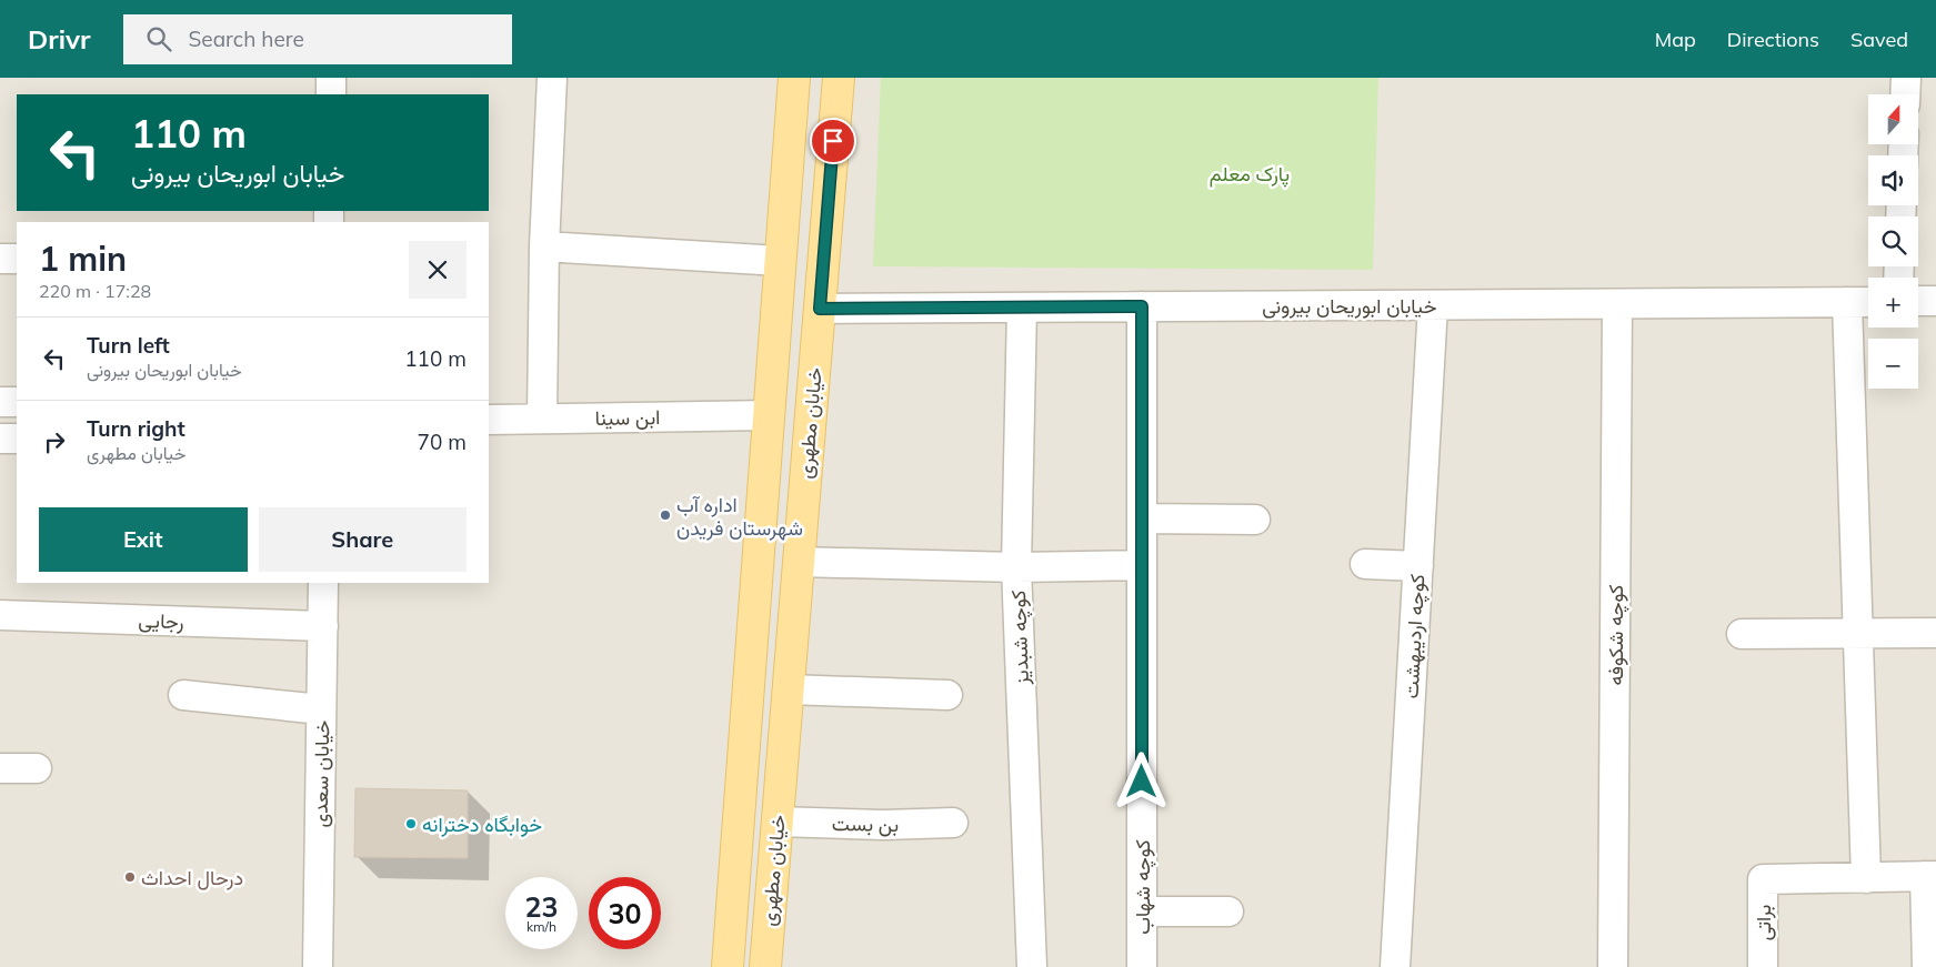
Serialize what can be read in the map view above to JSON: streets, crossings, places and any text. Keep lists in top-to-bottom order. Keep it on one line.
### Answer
{"streets":{"main road":["خیابان مطهری"],"street":["خیابان ابوریحان بیرونی","ابن سینا","رجایی","کوچه شکوفه","کوچه اردیبهشت","کوچه شبدیز","خیابان سعدی","بن بست","کوچه شهاب","براتی"]},"crossings":[["خیابان ابوریحان بیرونی","خیابان مطهری"],["خیابان ابوریحان بیرونی","کوچه شکوفه"],["خیابان ابوریحان بیرونی","کوچه اردیبهشت"],["خیابان ابوریحان بیرونی","کوچه شبدیز"],["خیابان ابوریحان بیرونی","کوچه شهاب"],["ابن سینا","خیابان مطهری"],["خیابان مطهری","بن بست"],["رجایی","خیابان سعدی"]],"parks":["پارک معلم"],"places":["اداره آب شهرستان فریدن","خوابگاه دخترانه","درحال احداث"],"north":"top","page":{"header":"Drivr","search":"Search here","nav":["Map","Directions","Saved"],"map_buttons":["+","−"],"turn":["110 m","خیابان ابوریحان بیرونی"],"heading":["1 min","220 m · 17:28"],"list":[{"name":"Turn left","note":"خیابان ابوریحان بیرونی","value":"110 m"},{"name":"Turn right","note":"خیابان مطهری","value":"70 m"}],"buttons":["Exit","Share"],"speed":"23 km/h","limit":"30"}}
